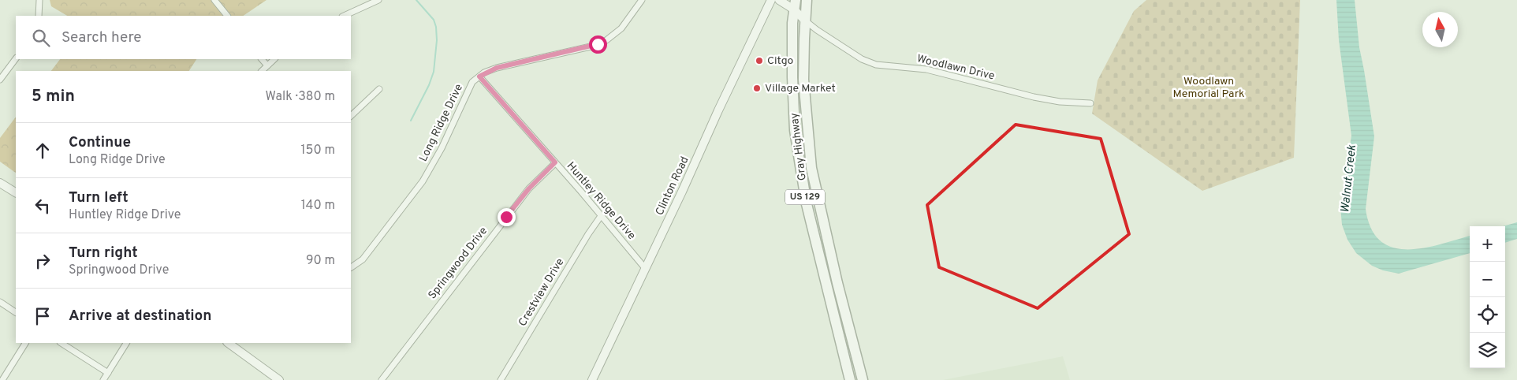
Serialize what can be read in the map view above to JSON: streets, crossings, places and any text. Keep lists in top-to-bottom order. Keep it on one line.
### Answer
{"streets":{"highway":["Gray Highway","US 129"],"street":["Woodlawn Drive","Long Ridge Drive","Clinton Road","Huntley Ridge Drive","Springwood Drive","Crestview Drive"]},"crossings":[["Woodlawn Drive","Gray Highway"],["Long Ridge Drive","Huntley Ridge Drive"],["Clinton Road","Huntley Ridge Drive"],["Huntley Ridge Drive","Springwood Drive"],["Huntley Ridge Drive","Crestview Drive"]],"water":["Walnut Creek"],"parks":["Woodlawn Memorial Park"],"places":["Citgo","Village Market"],"north":"top","page":{"search":"Search here","heading":["5 min","Walk · 380 m"],"list":[["Continue","Long Ridge Drive","150 m"],["Turn left","Huntley Ridge Drive","140 m"],["Turn right","Springwood Drive","90 m"],"Arrive at destination"],"map_buttons":["+","−"]}}
